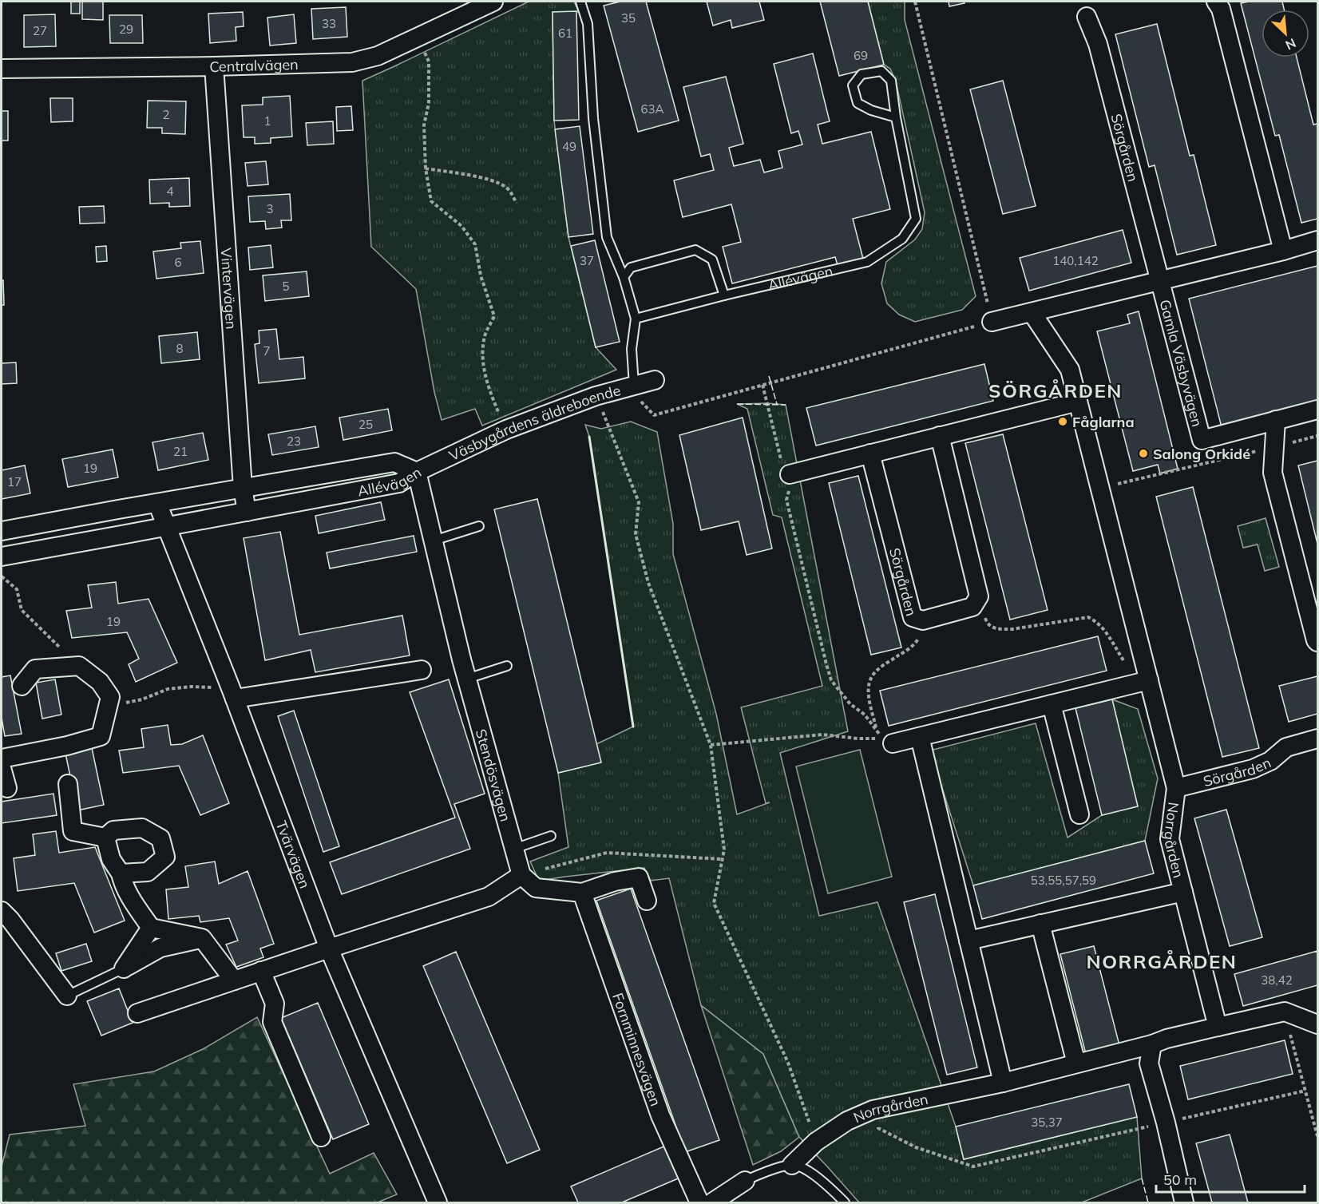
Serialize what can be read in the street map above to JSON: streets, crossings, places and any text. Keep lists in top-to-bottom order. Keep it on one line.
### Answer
{"streets":{"street":["Centralvägen","Sörgården","Allévägen","Vintervägen","Gamla Väsbyvägen","Väsbygårdens äldreboende","Stendösvägen","Norrgården","Tvärvägen","Fornminnesvägen"]},"crossings":[["Centralvägen","Vintervägen"],["Sörgården","Gamla Väsbyvägen"],["Sörgården","Norrgården"],["Allévägen","Vintervägen"],["Allévägen","Väsbygårdens äldreboende"],["Allévägen","Stendösvägen"],["Allévägen","Tvärvägen"],["Väsbygårdens äldreboende","Stendösvägen"]],"districts":["SÖRGÅRDEN","NORRGÅRDEN"],"places":["Fåglarna","Salong Orkidé"],"house_numbers":["35","33","29","27","61","69","63A","2","1","49","4","3","37","140,142","6","5","8","7","25","23","21","19","17","19","53,55,57,59","38,42","35,37"],"scale_bar":"50 m","north":"bottom right"}
